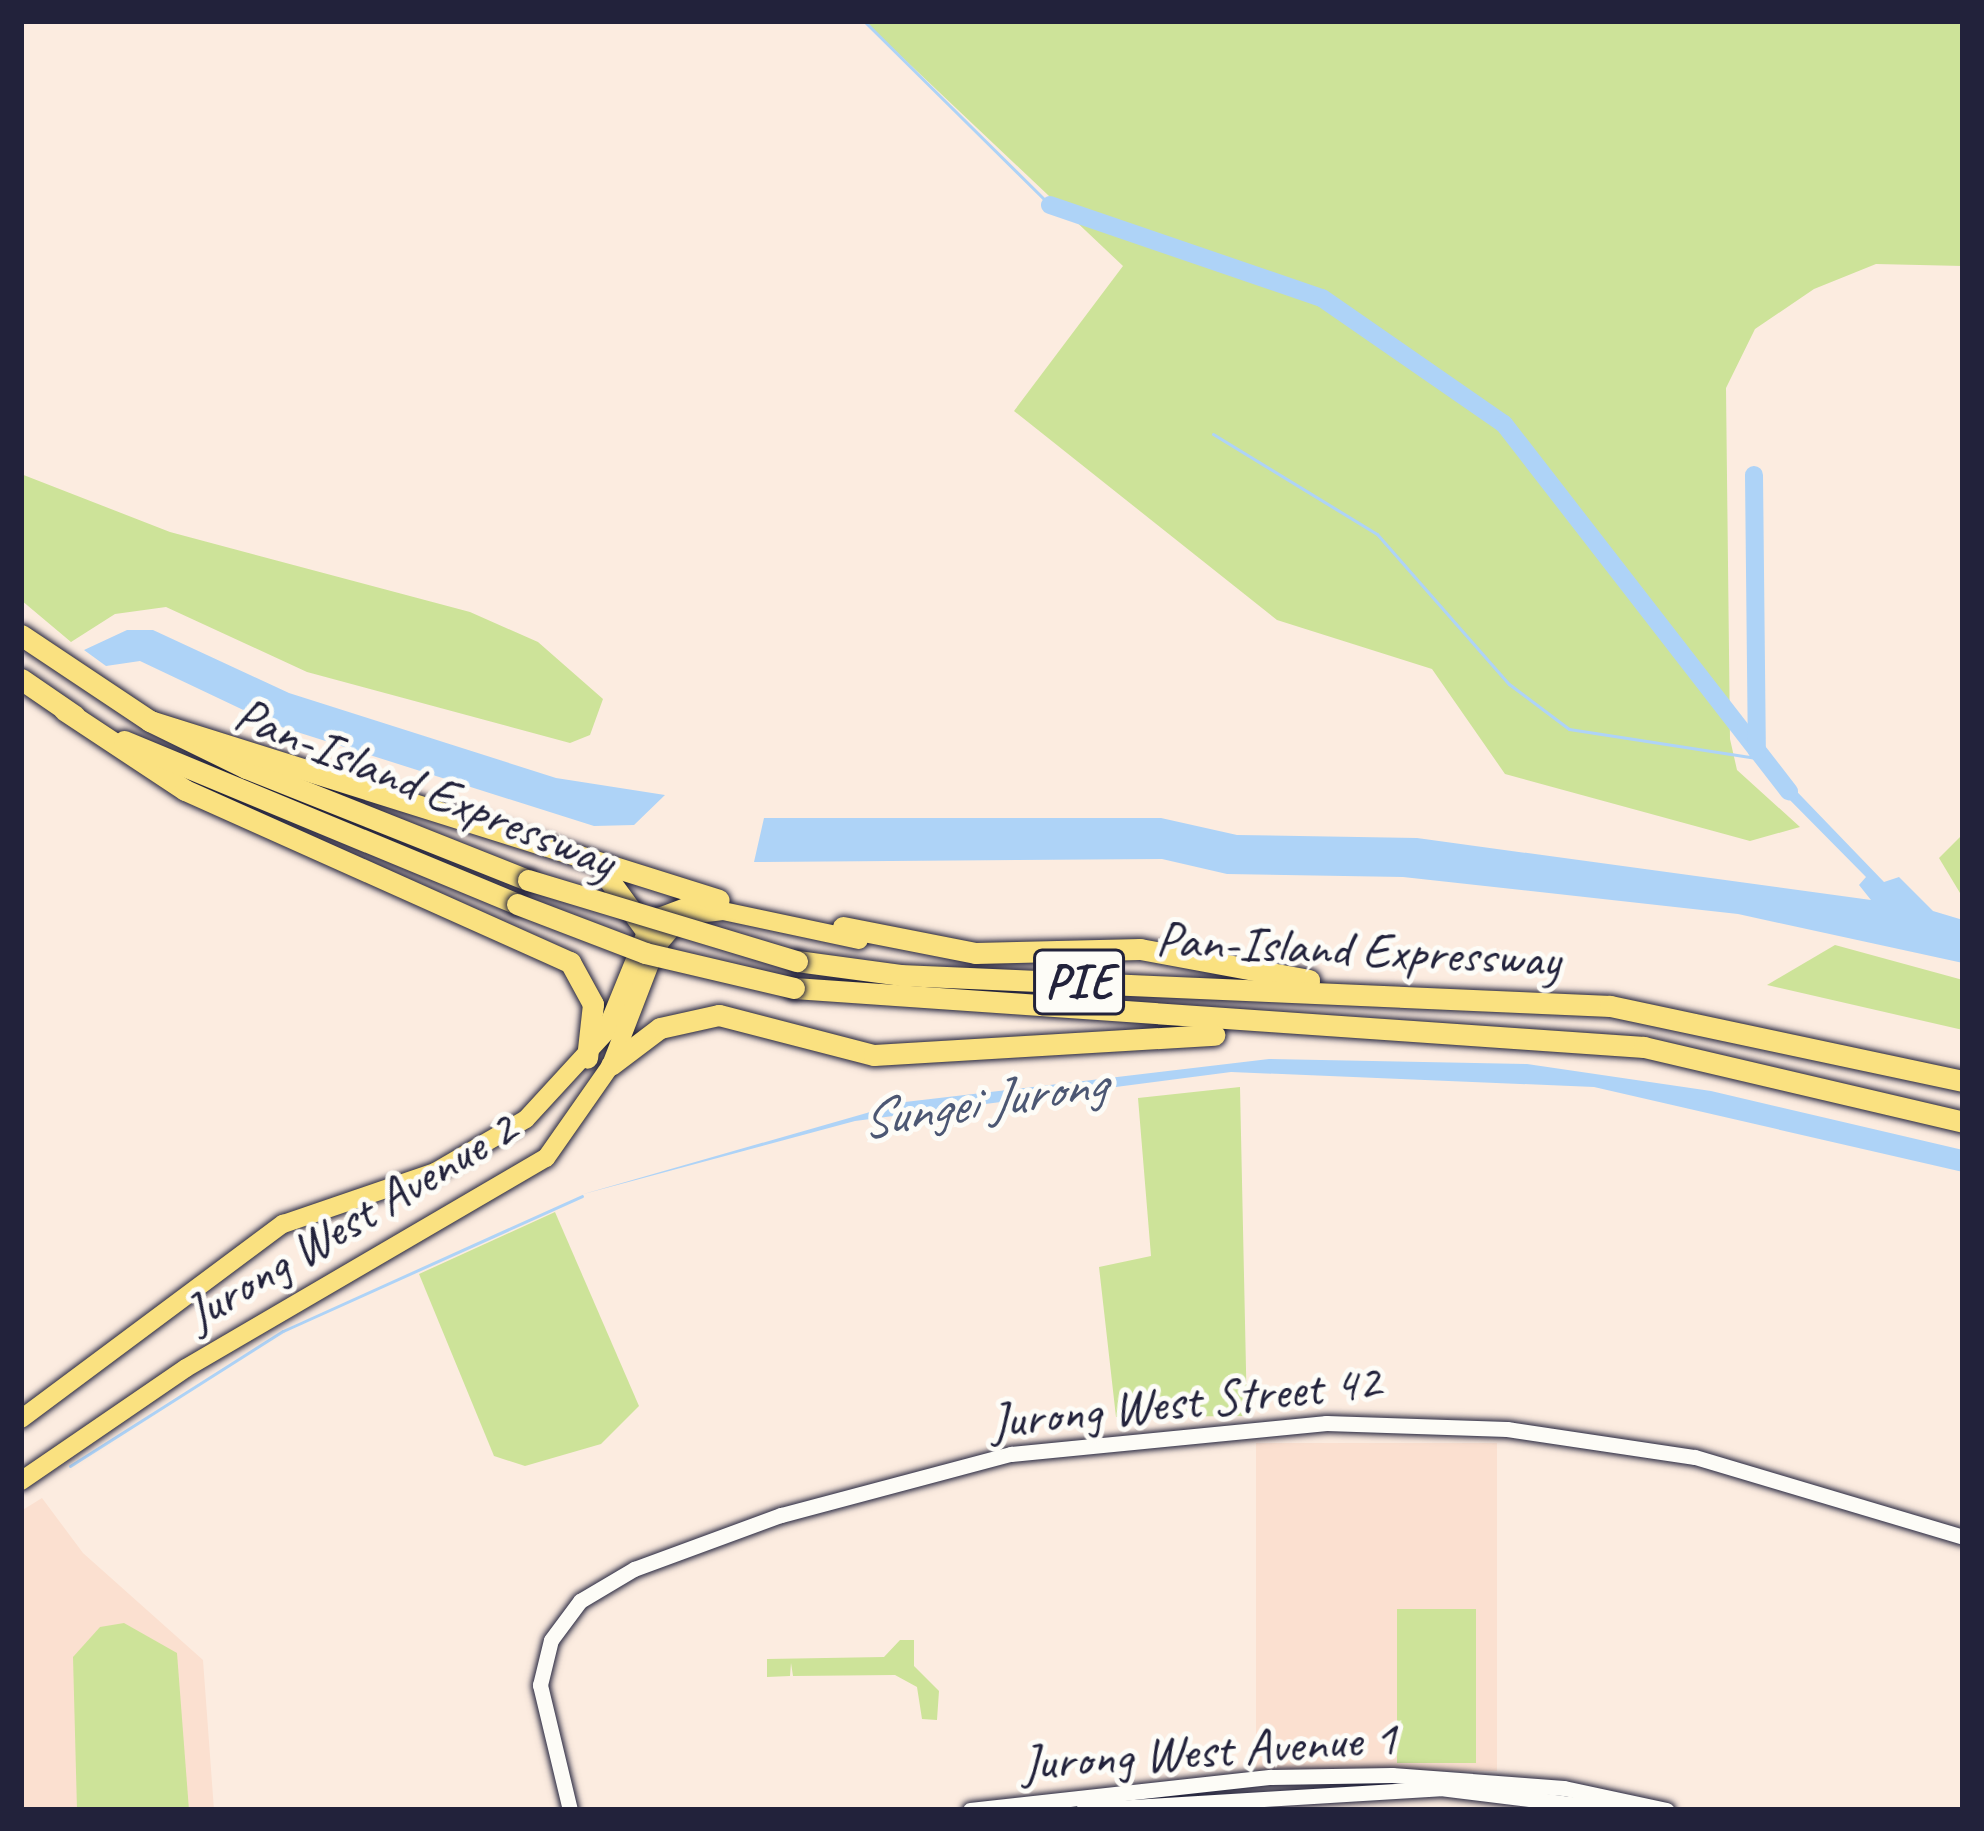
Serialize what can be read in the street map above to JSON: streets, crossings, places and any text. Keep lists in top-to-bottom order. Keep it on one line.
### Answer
{"streets":{"highway":["Pan-Island Expressway","PIE"],"main road":["Jurong West Avenue 2"],"street":["Jurong West Street 42","Jurong West Avenue 1"]},"water":["Sungei Jurong"]}
